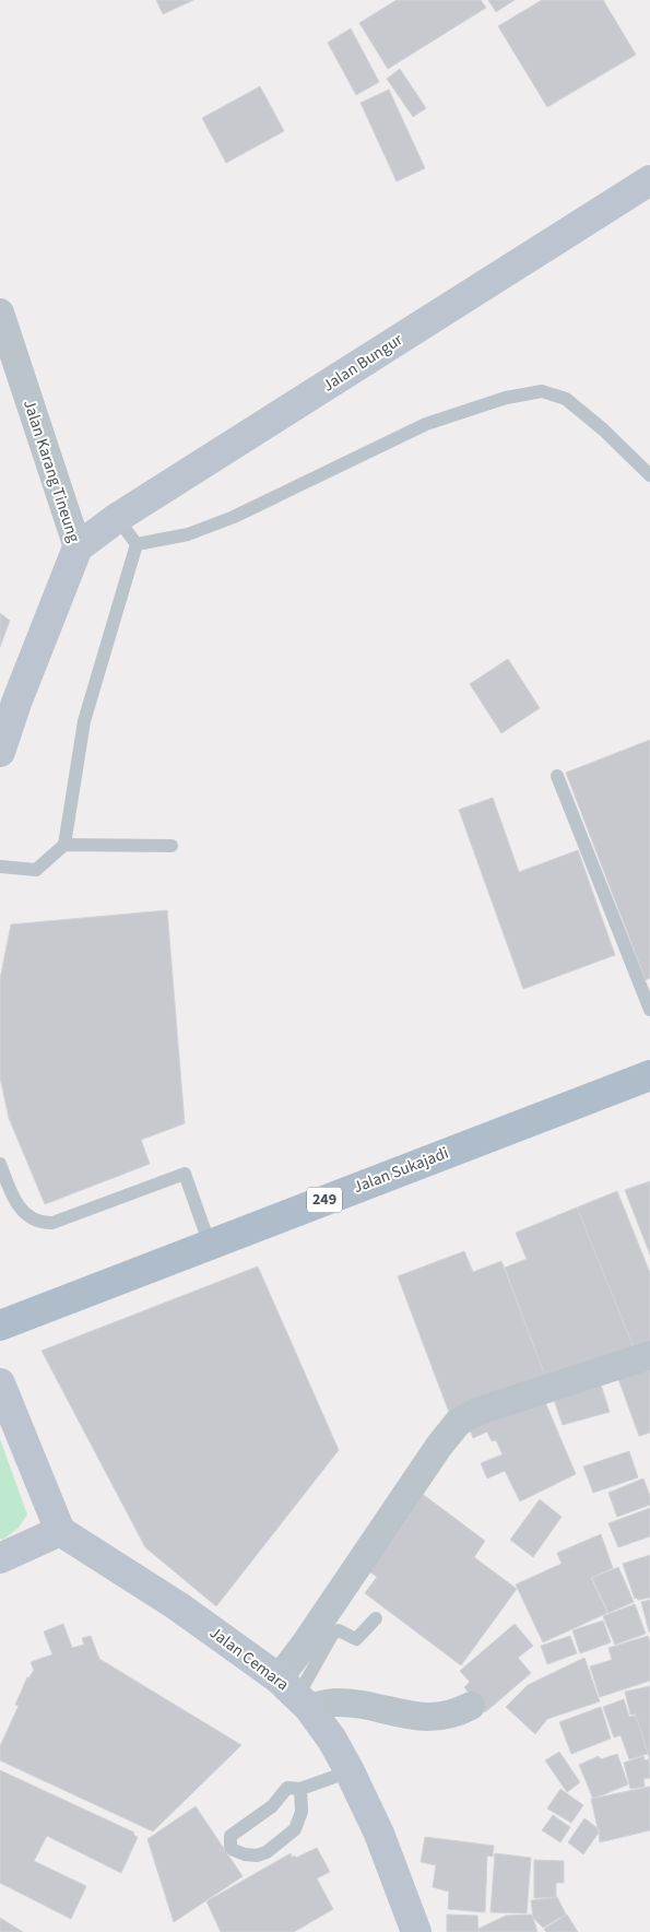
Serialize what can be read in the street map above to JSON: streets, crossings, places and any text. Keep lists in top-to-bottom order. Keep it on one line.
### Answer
{"streets":{"main road":["Jalan Sukajadi","249"],"street":["Jalan Bungur","Jalan Karang Tineung","Jalan Cemara"]},"crossings":[["Jalan Bungur","Jalan Karang Tineung"]]}
